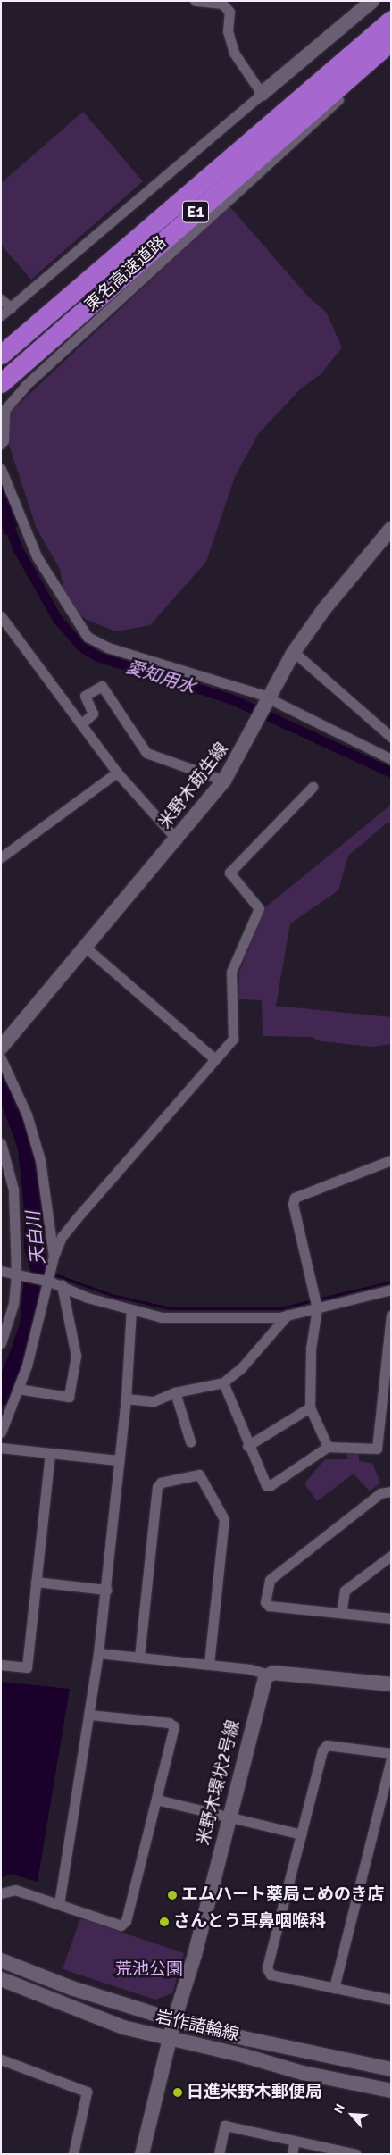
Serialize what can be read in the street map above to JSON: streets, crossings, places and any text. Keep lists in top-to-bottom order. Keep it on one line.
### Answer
{"streets":{"highway":["E1","東名高速道路"],"main road":["米野木莇生線","米野木環状2号線","岩作諸輪線"]},"crossings":[["米野木環状2号線","岩作諸輪線"]],"water":["愛知用水","天白川"],"parks":["荒池公園"],"places":["エムハート薬局こめのき店","さんとう耳鼻咽喉科","日進米野木郵便局"],"north":"top left"}
